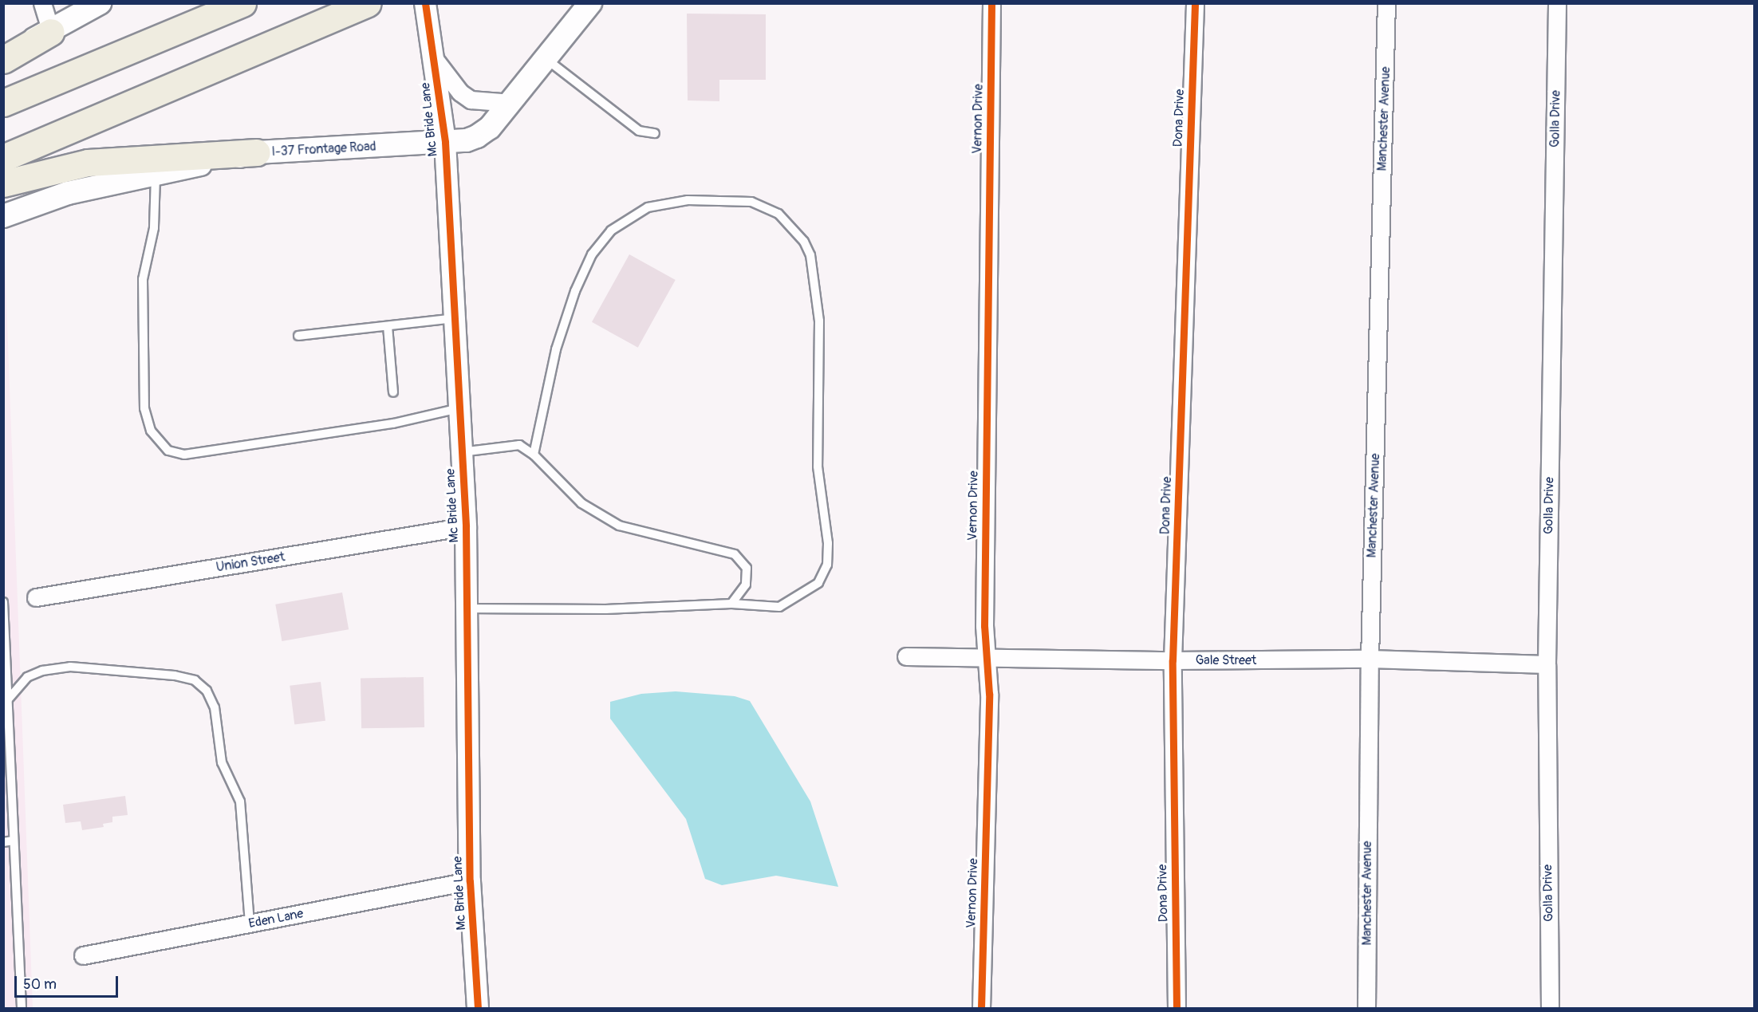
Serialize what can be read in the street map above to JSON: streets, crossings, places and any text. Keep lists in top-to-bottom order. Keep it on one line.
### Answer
{"streets":{"main road":["I-37 Frontage Road"],"street":["Dona Drive","Vernon Drive","Manchester Avenue","Golla Drive","Mc Bride Lane","Union Street","Gale Street","Eden Lane"]},"crossings":[["Dona Drive","Gale Street"],["Vernon Drive","Gale Street"],["Manchester Avenue","Gale Street"],["Golla Drive","Gale Street"],["Mc Bride Lane","I-37 Frontage Road"],["Mc Bride Lane","Union Street"],["Mc Bride Lane","Eden Lane"]],"scale_bar":"50 m"}
